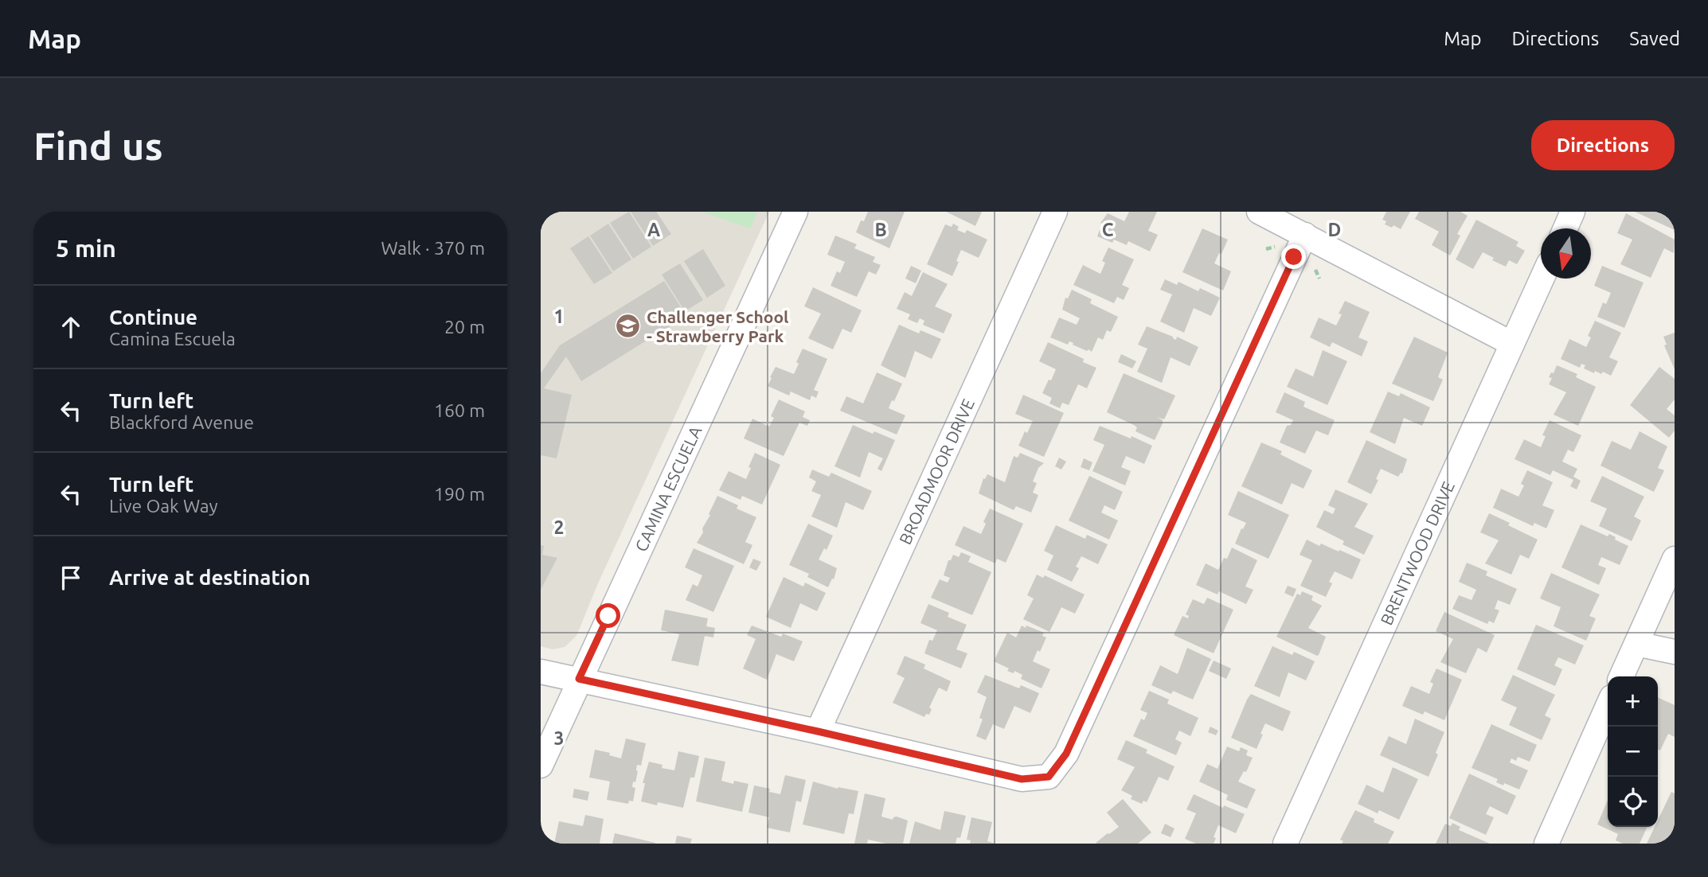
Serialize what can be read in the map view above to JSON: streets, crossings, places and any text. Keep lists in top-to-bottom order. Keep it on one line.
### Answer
{"streets":{"street":["BROADMOOR DRIVE","CAMINA ESCUELA","BRENTWOOD DRIVE"]},"places":{"school or university":["Challenger School - Strawberry Park"]},"north":"bottom","page":{"header":"Map","nav":["Map","Directions","Saved"],"buttons":"Directions","title":"Find us","heading":["5 min","Walk · 370 m"],"list":[["Continue","Camina Escuela","20 m"],["Turn left","Blackford Avenue","160 m"],["Turn left","Live Oak Way","190 m"],"Arrive at destination"],"map_buttons":["+","−"]},"grid":{"columns":["A","B","C","D"],"rows":["1","2","3"]}}
